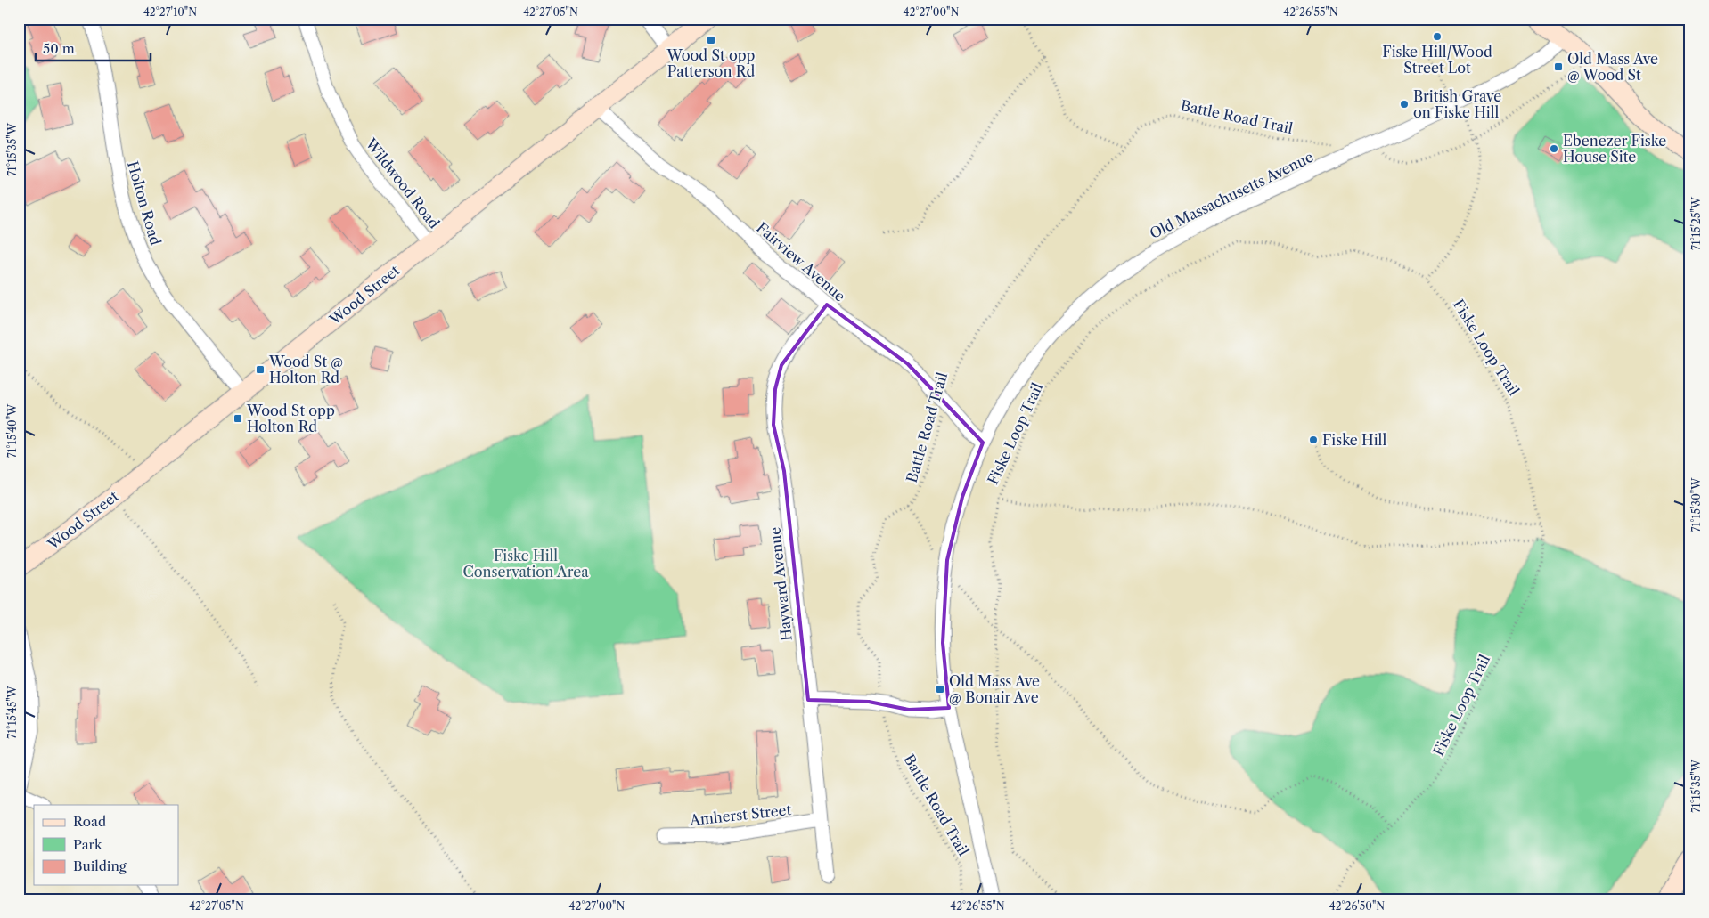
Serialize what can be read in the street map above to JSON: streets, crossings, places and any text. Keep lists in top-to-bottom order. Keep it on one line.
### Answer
{"streets":{"street":["Wildwood Road","Old Massachusetts Avenue","Holton Road","Fairview Avenue","Wood Street","Hayward Avenue","Amherst Street"],"path":["Battle Road Trail","Fiske Loop Trail"]},"crossings":[["Battle Road Trail","Fairview Avenue"],["Wildwood Road","Wood Street"],["Old Massachusetts Avenue","Fairview Avenue"],["Holton Road","Wood Street"],["Fairview Avenue","Wood Street"],["Fairview Avenue","Hayward Avenue"],["Hayward Avenue","Amherst Street"]],"parks":["Fiske Hill Conservation Area"],"places":{"other":["Fiske Hill/Wood Street Lot","British Grave on Fiske Hill","Ebenezer Fiske House Site","Fiske Hill"],"transit":["Wood St opp Patterson Rd","Old Mass Ave @ Wood St","Wood St @ Holton Rd","Wood St opp Holton Rd","Old Mass Ave @ Bonair Ave"]},"legend":["Road","Park","Building"],"scale_bar":"50 m","coordinates":["42°27'10\"N","42°27'05\"N","42°27'00\"N","42°26'55\"N","71°15'35\"W","71°15'25\"W","71°15'40\"W","71°15'30\"W","71°15'45\"W","42°26'50\"N"]}
